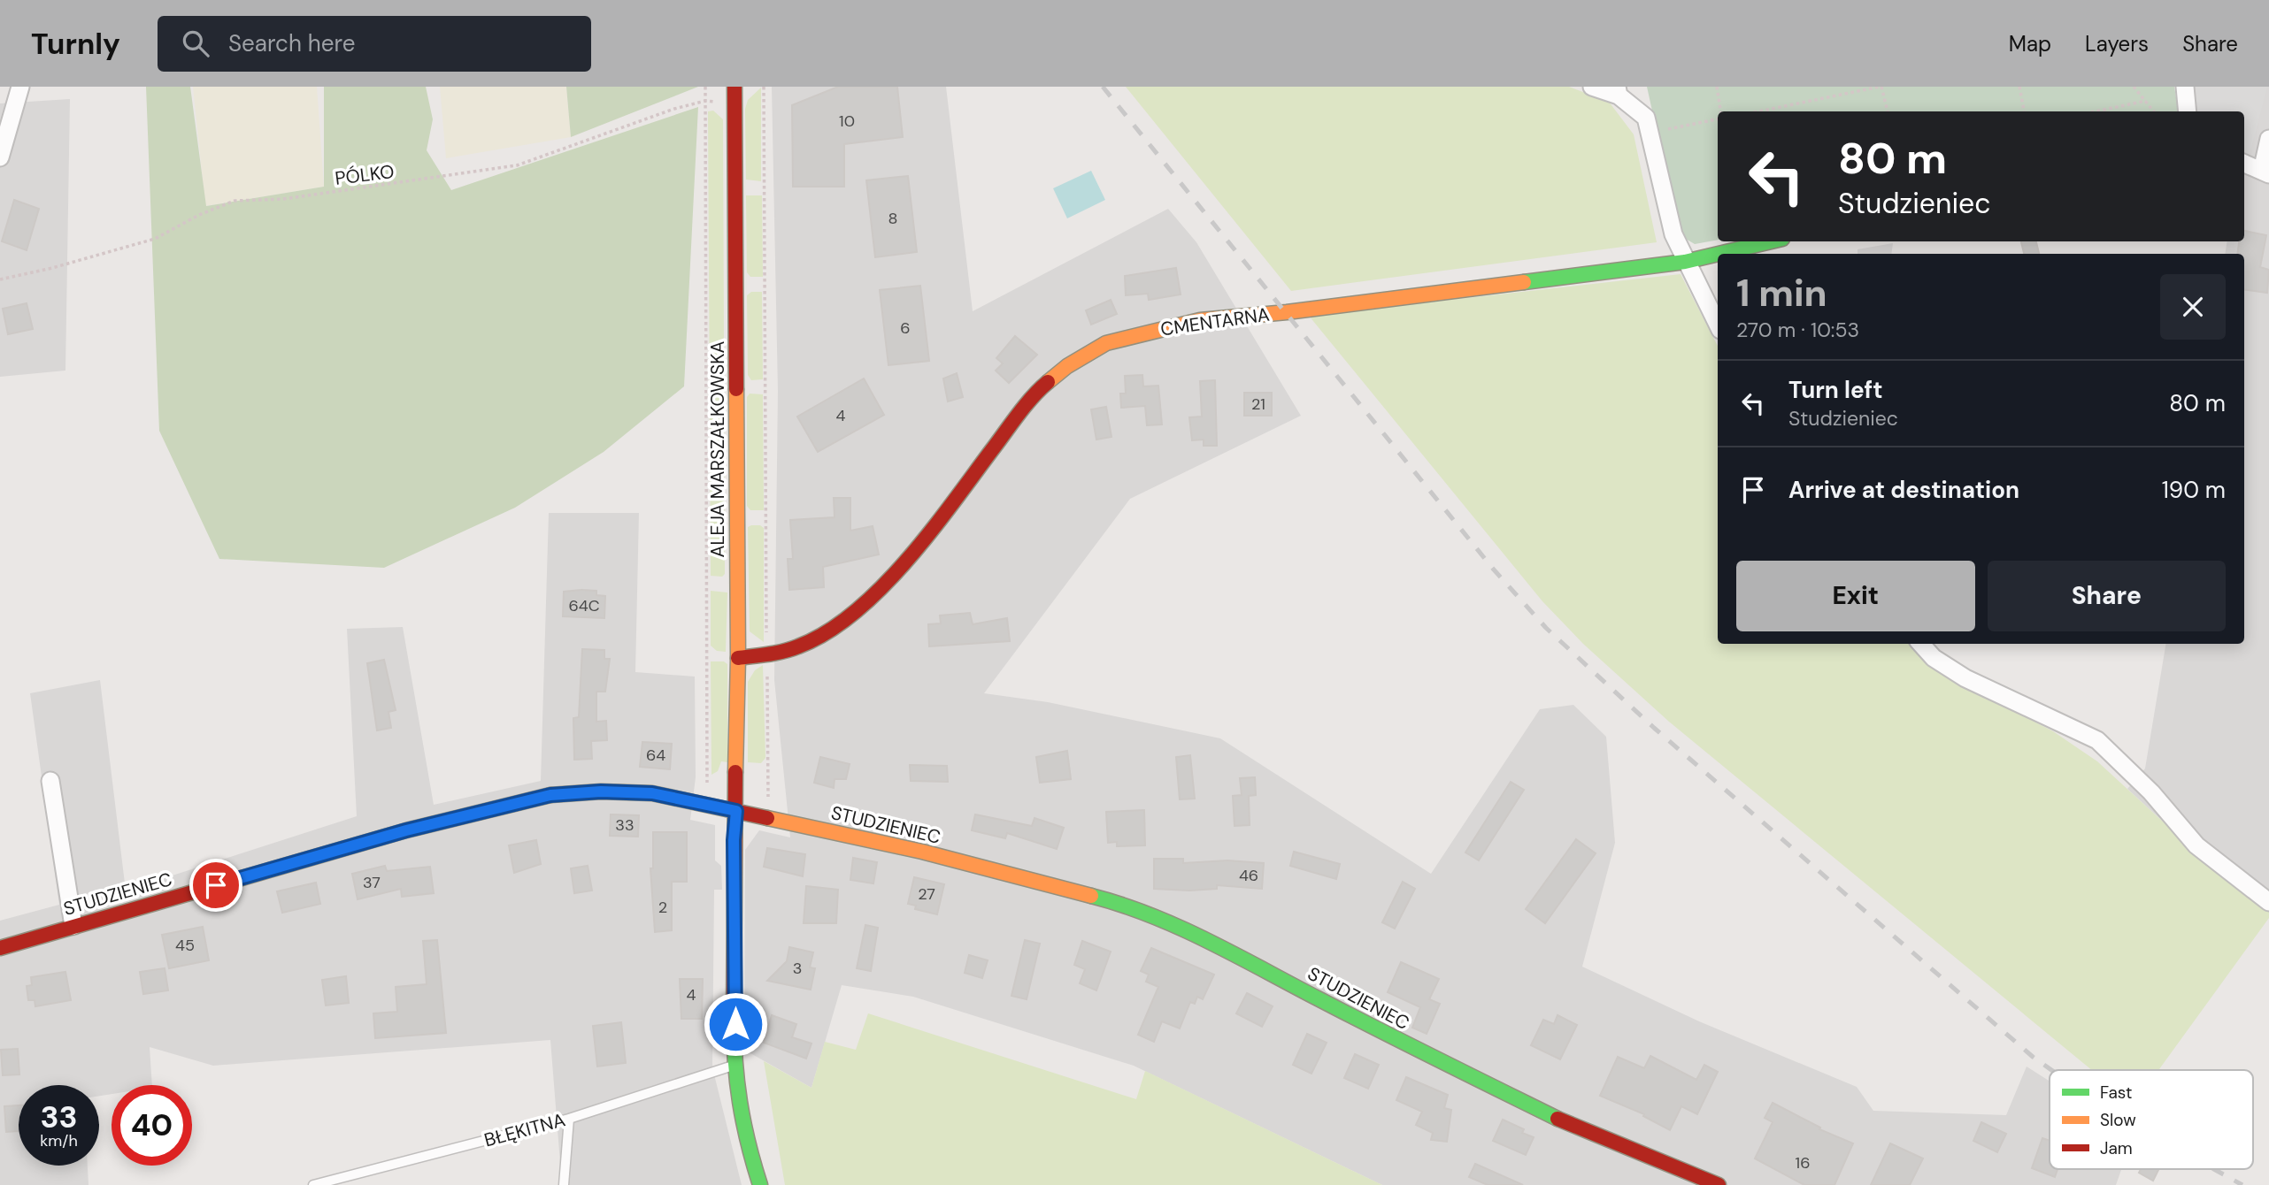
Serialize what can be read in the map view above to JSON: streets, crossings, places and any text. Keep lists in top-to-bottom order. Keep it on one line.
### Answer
{"streets":{"street":["CMENTARNA","ALEJA MARSZAŁKOWSKA","STUDZIENIEC"],"lane":["BŁĘKITNA"],"path":["PÓLKO"]},"crossings":[["PÓLKO","ALEJA MARSZAŁKOWSKA"],["CMENTARNA","ALEJA MARSZAŁKOWSKA"],["ALEJA MARSZAŁKOWSKA","STUDZIENIEC"],["ALEJA MARSZAŁKOWSKA","BŁĘKITNA"]],"house_numbers":["10","8","6","21","4","64C","64","33","46","37","27","2","45","3","4","16"],"legend":["Fast","Slow","Jam"],"page":{"header":"Turnly","search":"Search here","nav":["Map","Layers","Share"],"turn":["80 m","Studzieniec"],"heading":["1 min","270 m · 10:53"],"list":[{"name":"Turn left","note":"Studzieniec","value":"80 m"},{"name":"Arrive at destination","value":"190 m"}],"buttons":["Exit","Share"],"speed":"33 km/h","limit":"40"}}
